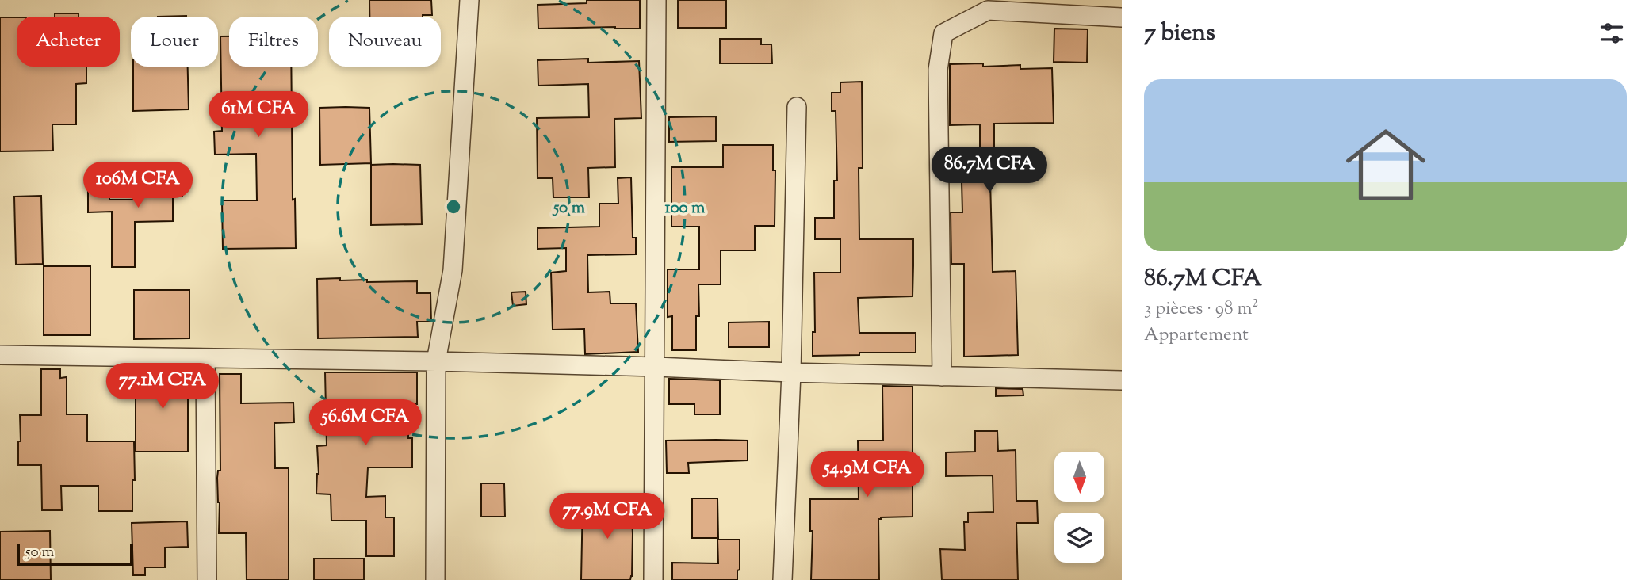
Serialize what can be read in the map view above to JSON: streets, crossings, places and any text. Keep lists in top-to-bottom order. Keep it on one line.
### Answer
{"scale_bar":"50 m","north":"bottom","page":{"heading":"7 biens","chip":["Acheter","Louer","Filtres","Nouveau"],"list":[{"name":"86.7M CFA","note":"3 pièces · 98 m² · Appartement"}],"price":["61M CFA","86.7M CFA","106M CFA","77.1M CFA","56.6M CFA","54.9M CFA","77.9M CFA"],"scale":"50 m"},"rings":["50 m","100 m"]}
